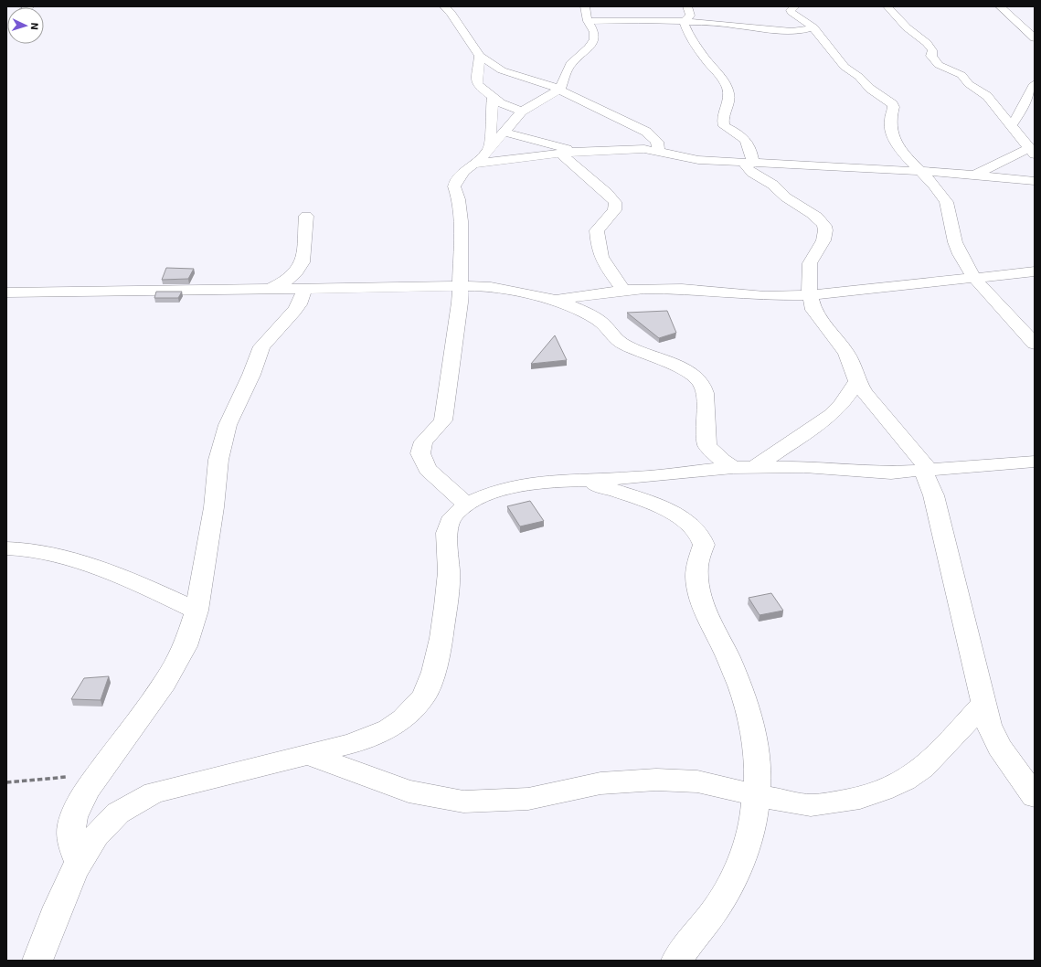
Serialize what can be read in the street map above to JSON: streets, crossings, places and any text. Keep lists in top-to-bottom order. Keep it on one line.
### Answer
{"north":"right"}
